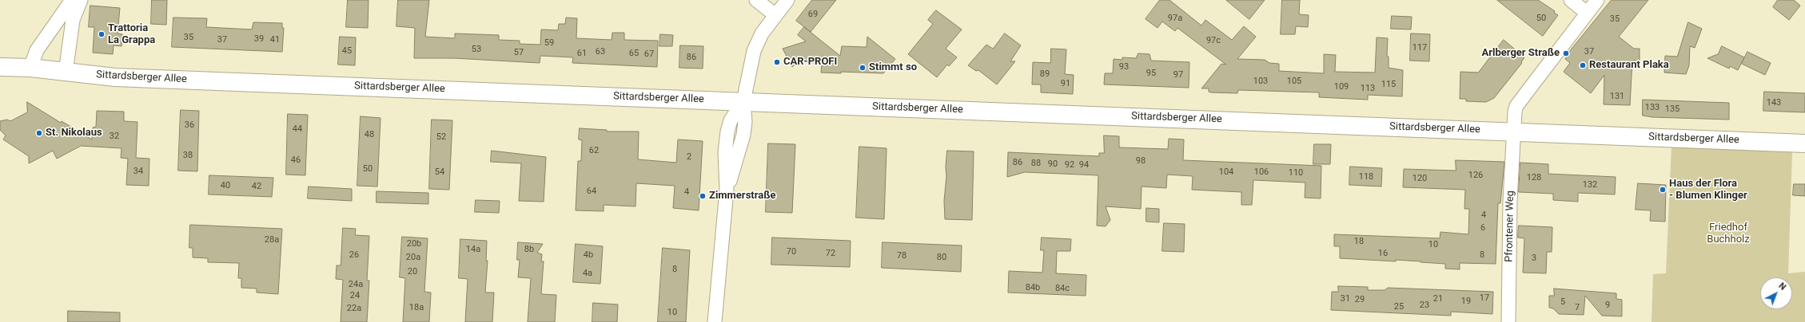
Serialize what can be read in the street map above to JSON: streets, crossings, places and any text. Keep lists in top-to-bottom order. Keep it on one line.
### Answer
{"streets":{"main road":["Sittardsberger Allee"],"street":["Pfrontener Weg"]},"crossings":[["Sittardsberger Allee","Pfrontener Weg"]],"parks":["Friedhof Buchholz"],"places":["Trattoria La Grappa","Arlberger Straße","CAR-PROFI","Restaurant Plaka","Stimmt so","St. Nikolaus","Haus der Flora - Blumen Klinger","Zimmerstraße"],"house_numbers":["69","97a","50","35","35","39","37","41","97c","59","117","53","45","63","37","57","61","65","67","86","93","95","89","97","103","105","91","115","109","113","131","143","133","135","36","44","48","32","52","62","38","2","46","98","86","88","90","92","94","50","34","54","104","106","110","126","118","128","120","132","40","42","64","4","4","6","28a","18","20b","10","14a","8b","70","72","16","26","4b","8","78","20a","80","3","8","20","4a","24a","84b","84c","24","17","31","21","29","19","5","23","9","25","18a","7","22a","10"],"north":"top right"}
